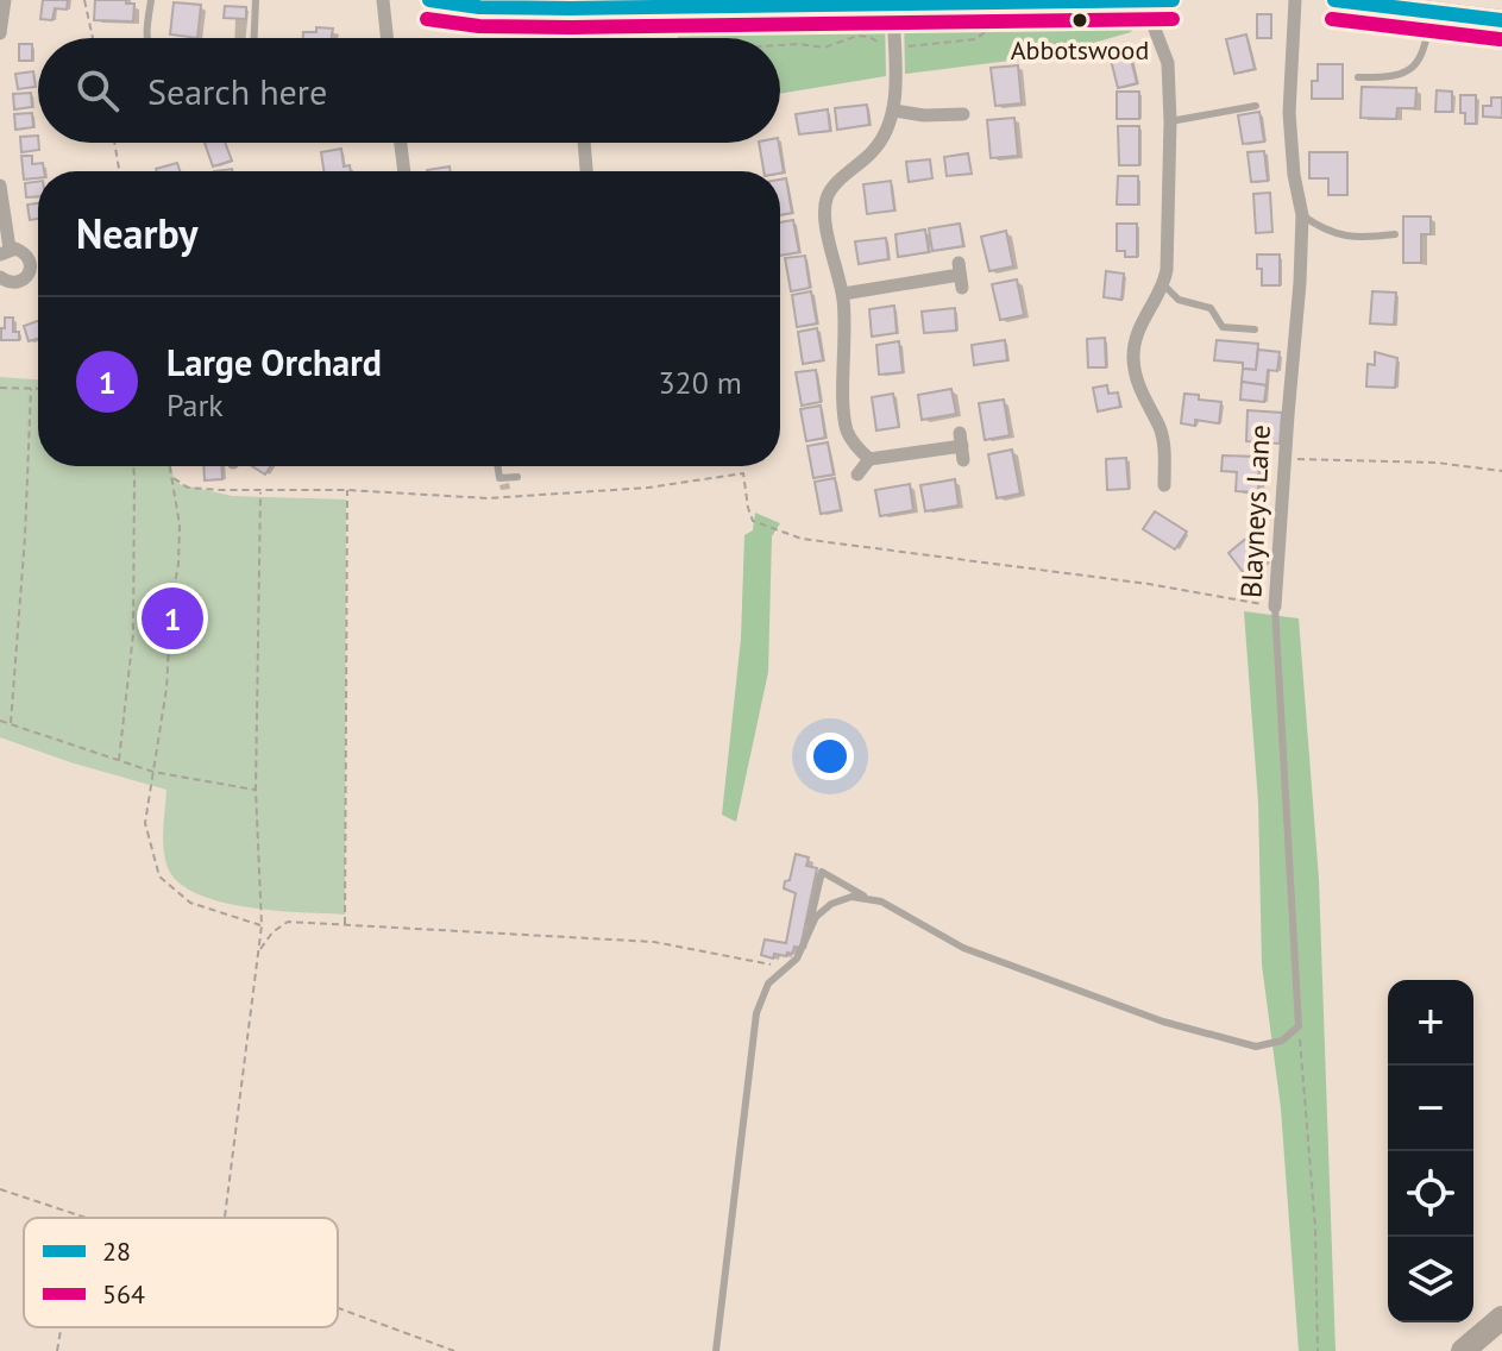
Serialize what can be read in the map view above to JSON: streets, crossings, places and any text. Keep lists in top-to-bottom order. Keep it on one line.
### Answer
{"streets":{"street":["Blayneys Lane"]},"places":["Abbotswood"],"lines":["transit line 28","transit line 564"],"legend":["28","564"],"page":{"search":"Search here","heading":"Nearby","list":[{"mark":"1","name":"Large Orchard","note":"Park","value":"320 m"}],"pins":"1","map_buttons":["+","−"]}}
